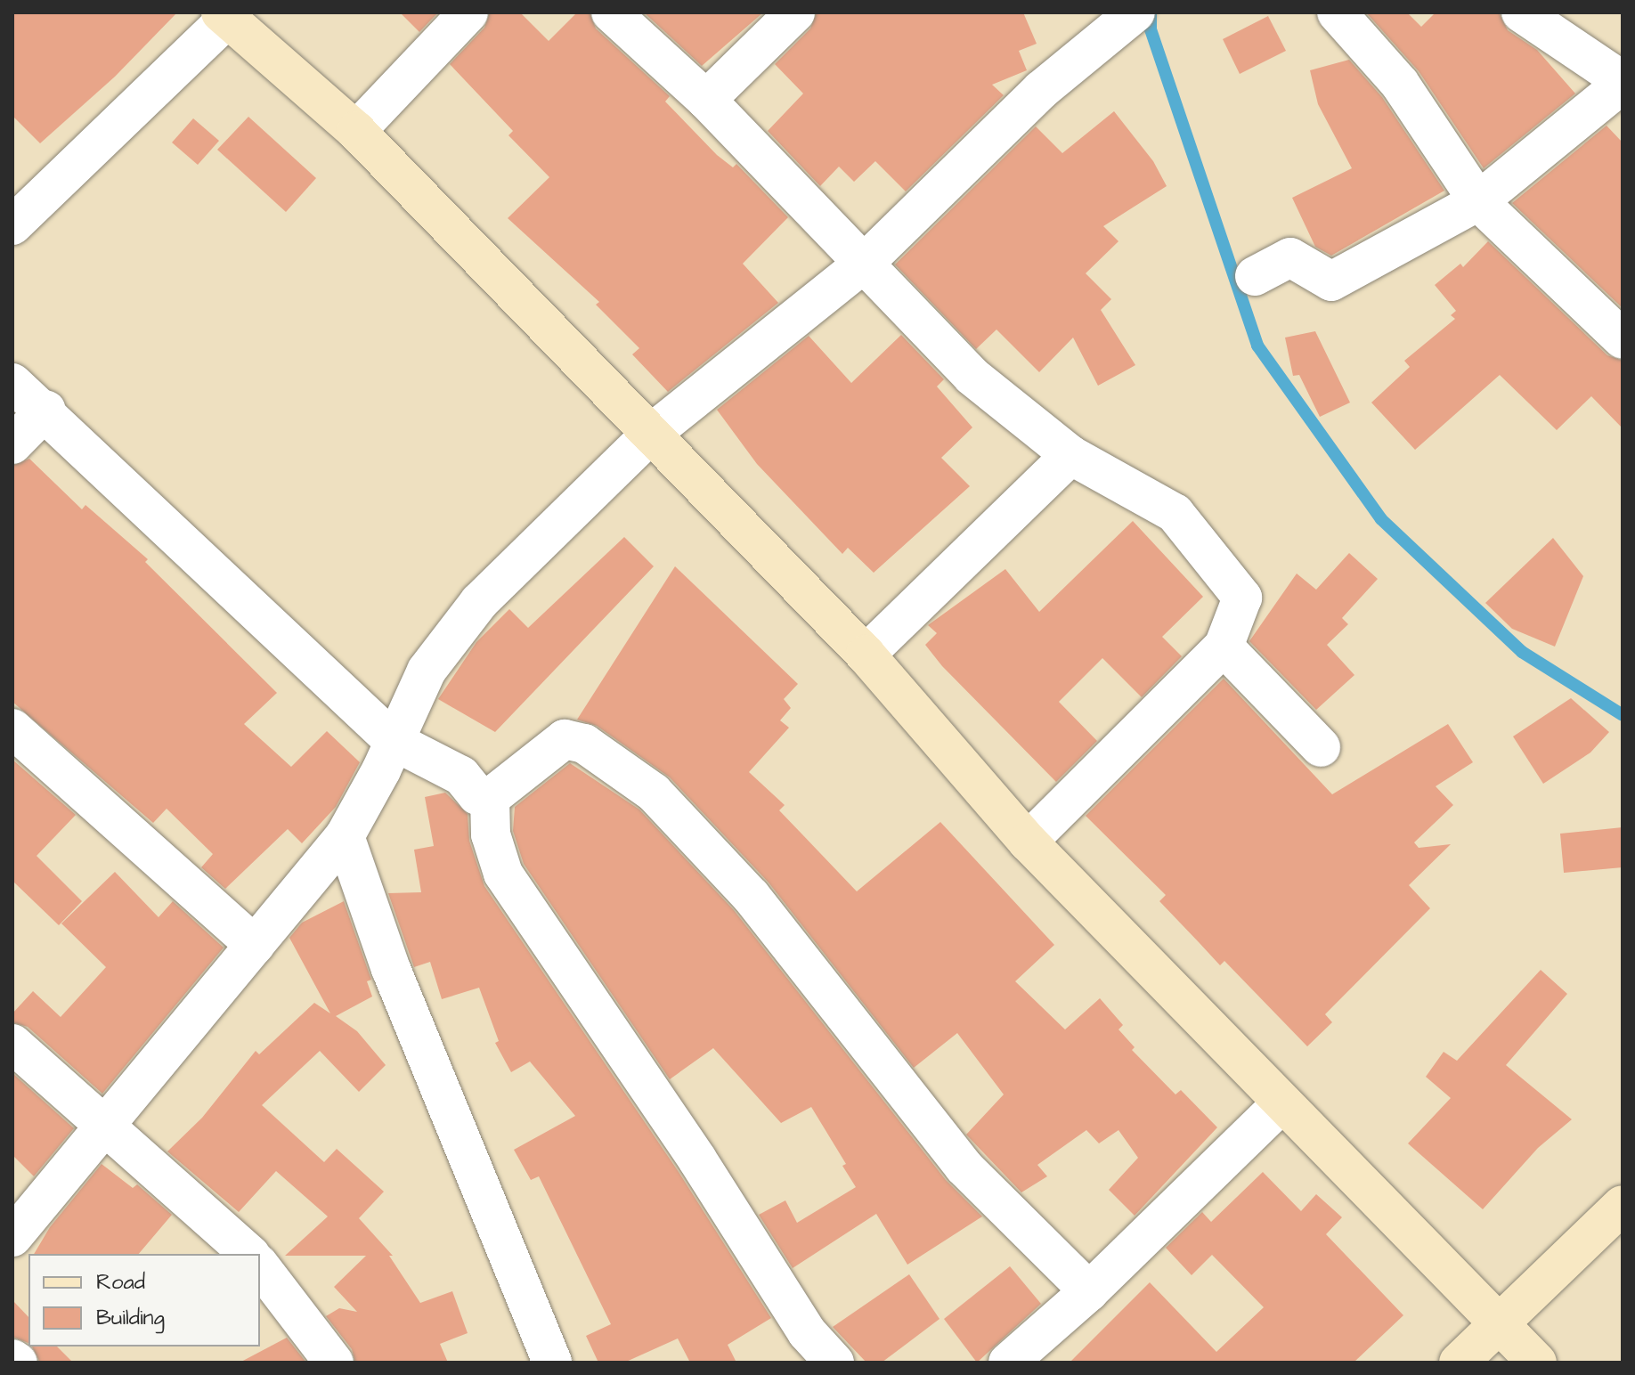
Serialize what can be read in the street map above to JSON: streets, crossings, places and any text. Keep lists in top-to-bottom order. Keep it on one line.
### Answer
{"legend":["Road","Building"]}
